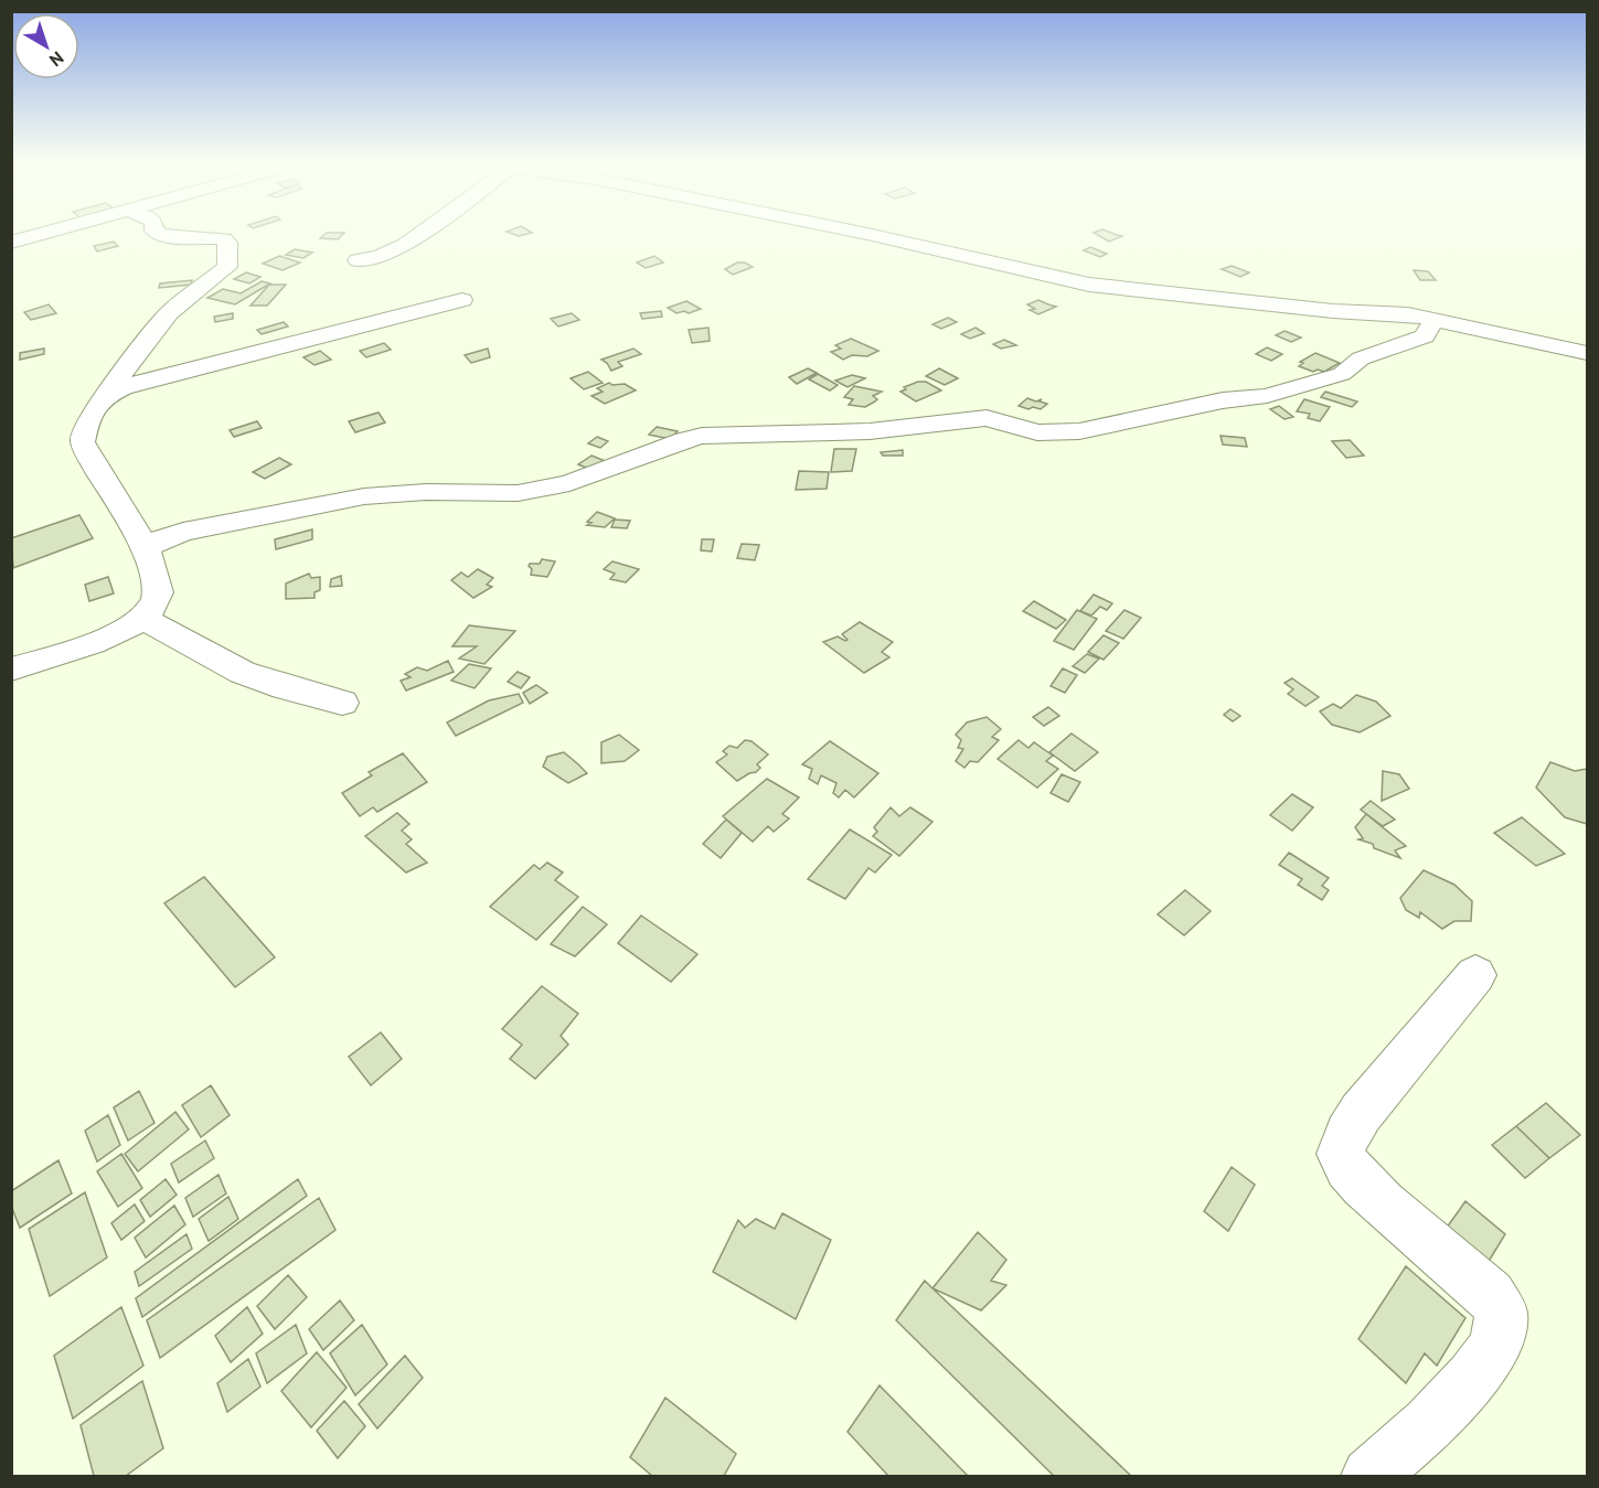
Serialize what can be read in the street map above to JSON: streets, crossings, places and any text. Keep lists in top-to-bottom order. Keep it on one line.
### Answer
{"north":"bottom right"}
